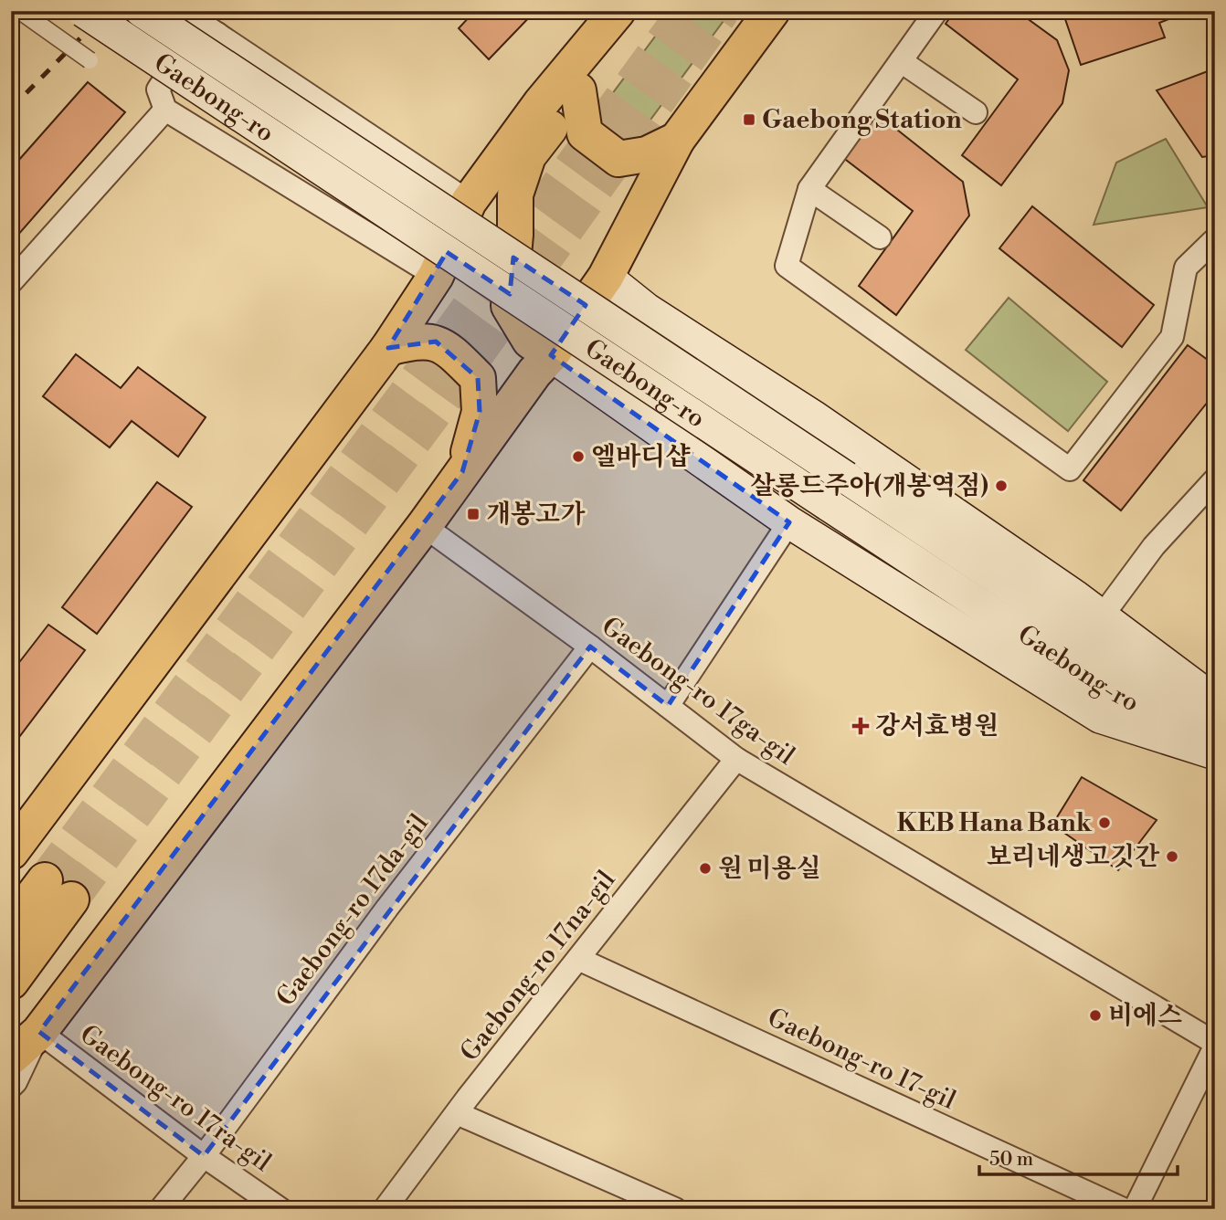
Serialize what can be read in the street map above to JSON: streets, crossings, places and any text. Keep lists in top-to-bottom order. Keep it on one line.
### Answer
{"streets":{"main road":["Gaebong-ro"],"street":["Gaebong-ro 17ga-gil","Gaebong-ro 17da-gil","Gaebong-ro 17na-gil","Gaebong-ro 17-gil","Gaebong-ro 17ra-gil"]},"crossings":[["Gaebong-ro 17ga-gil","Gaebong-ro 17da-gil"],["Gaebong-ro 17ga-gil","Gaebong-ro 17na-gil"],["Gaebong-ro 17da-gil","Gaebong-ro 17ra-gil"],["Gaebong-ro 17na-gil","Gaebong-ro 17-gil"]],"places":{"transit":["Gaebong Station","개봉고가"],"other":["엘바디샵","살롱드주아(개봉역점)","KEB Hana Bank","보리네생고깃간","원 미용실","비에스"],"health":["강서효병원"]},"scale_bar":"50 m"}
